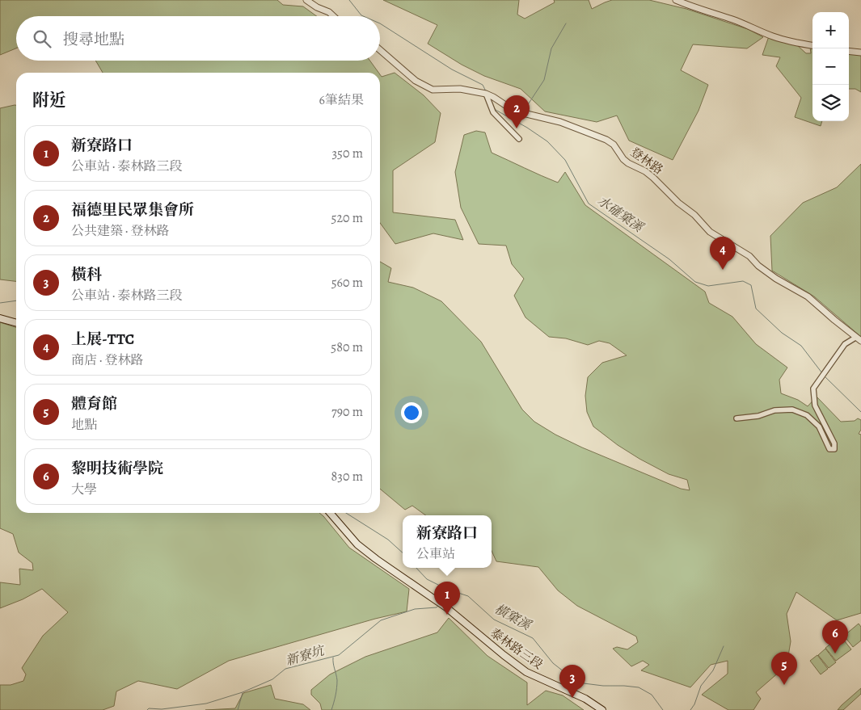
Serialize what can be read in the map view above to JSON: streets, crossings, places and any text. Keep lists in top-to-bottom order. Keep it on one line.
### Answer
{"streets":{"main road":["泰林路三段"],"street":["登林路"]},"water":["水確窠溪","橫窠溪","新寮坑"],"page":{"map_buttons":["+","−"],"search":"搜尋地點","heading":["附近","6筆結果"],"pins":["2","4","1","6","5","3"],"list":[{"mark":"1","name":"新寮路口","note":"公車站 · 泰林路三段","value":"350 m"},{"mark":"2","name":"福德里民眾集會所","note":"公共建築 · 登林路","value":"520 m"},{"mark":"3","name":"橫科","note":"公車站 · 泰林路三段","value":"560 m"},{"mark":"4","name":"上展-TTC","note":"商店 · 登林路","value":"580 m"},{"mark":"5","name":"體育館","note":"地點","value":"790 m"},{"mark":"6","name":"黎明技術學院","note":"大學","value":"830 m"}],"popup":["新寮路口","公車站"]}}
